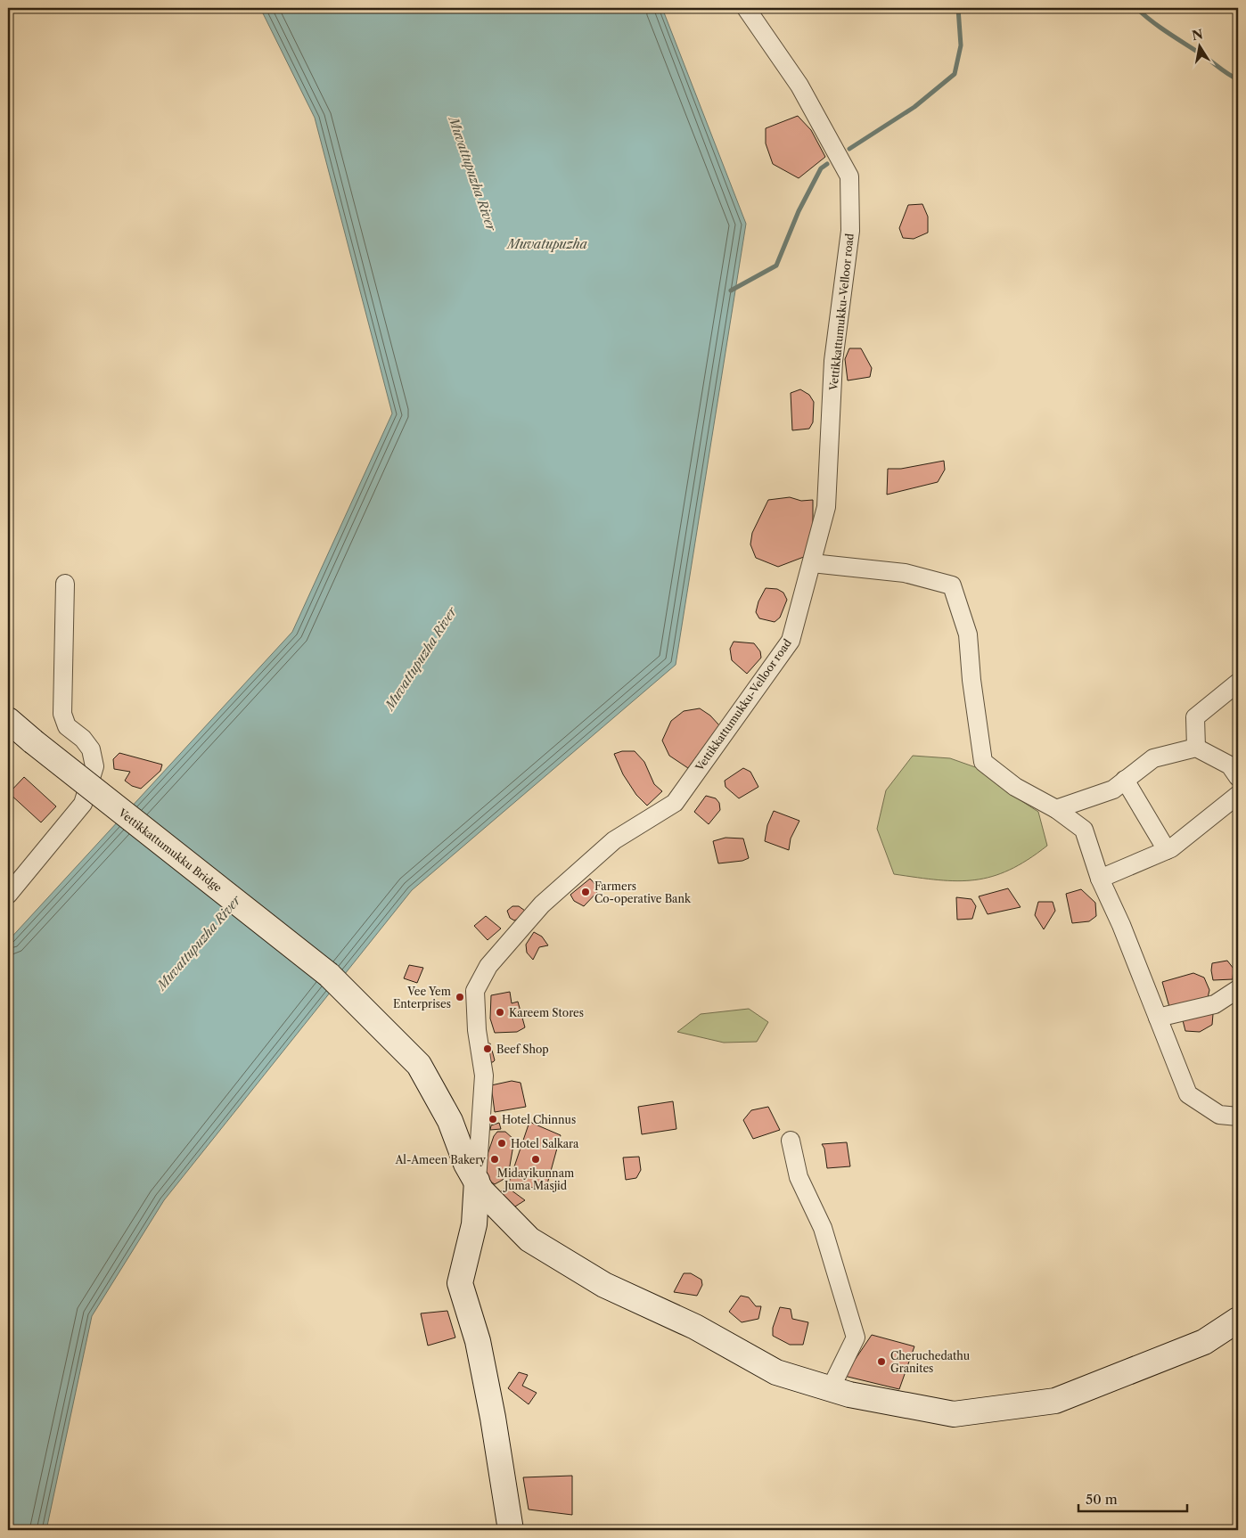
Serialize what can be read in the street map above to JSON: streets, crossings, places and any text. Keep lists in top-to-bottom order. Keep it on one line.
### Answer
{"streets":{"main road":["Vettikkattumukku Bridge"],"street":["Vettikkattumukku-Velloor road"]},"crossings":[["Vettikkattumukku-Velloor road","Vettikkattumukku Bridge"]],"water":["Muvattupuzha River","Muvatupuzha"],"places":["Farmers Co-operative Bank","Vee Yem Enterprises","Kareem Stores","Beef Shop","Hotel Chinnus","Hotel Salkara","Al-Ameen Bakery","Midayikunnam Juma Masjid","Cheruchedathu Granites"],"scale_bar":"50 m","north":"top"}
